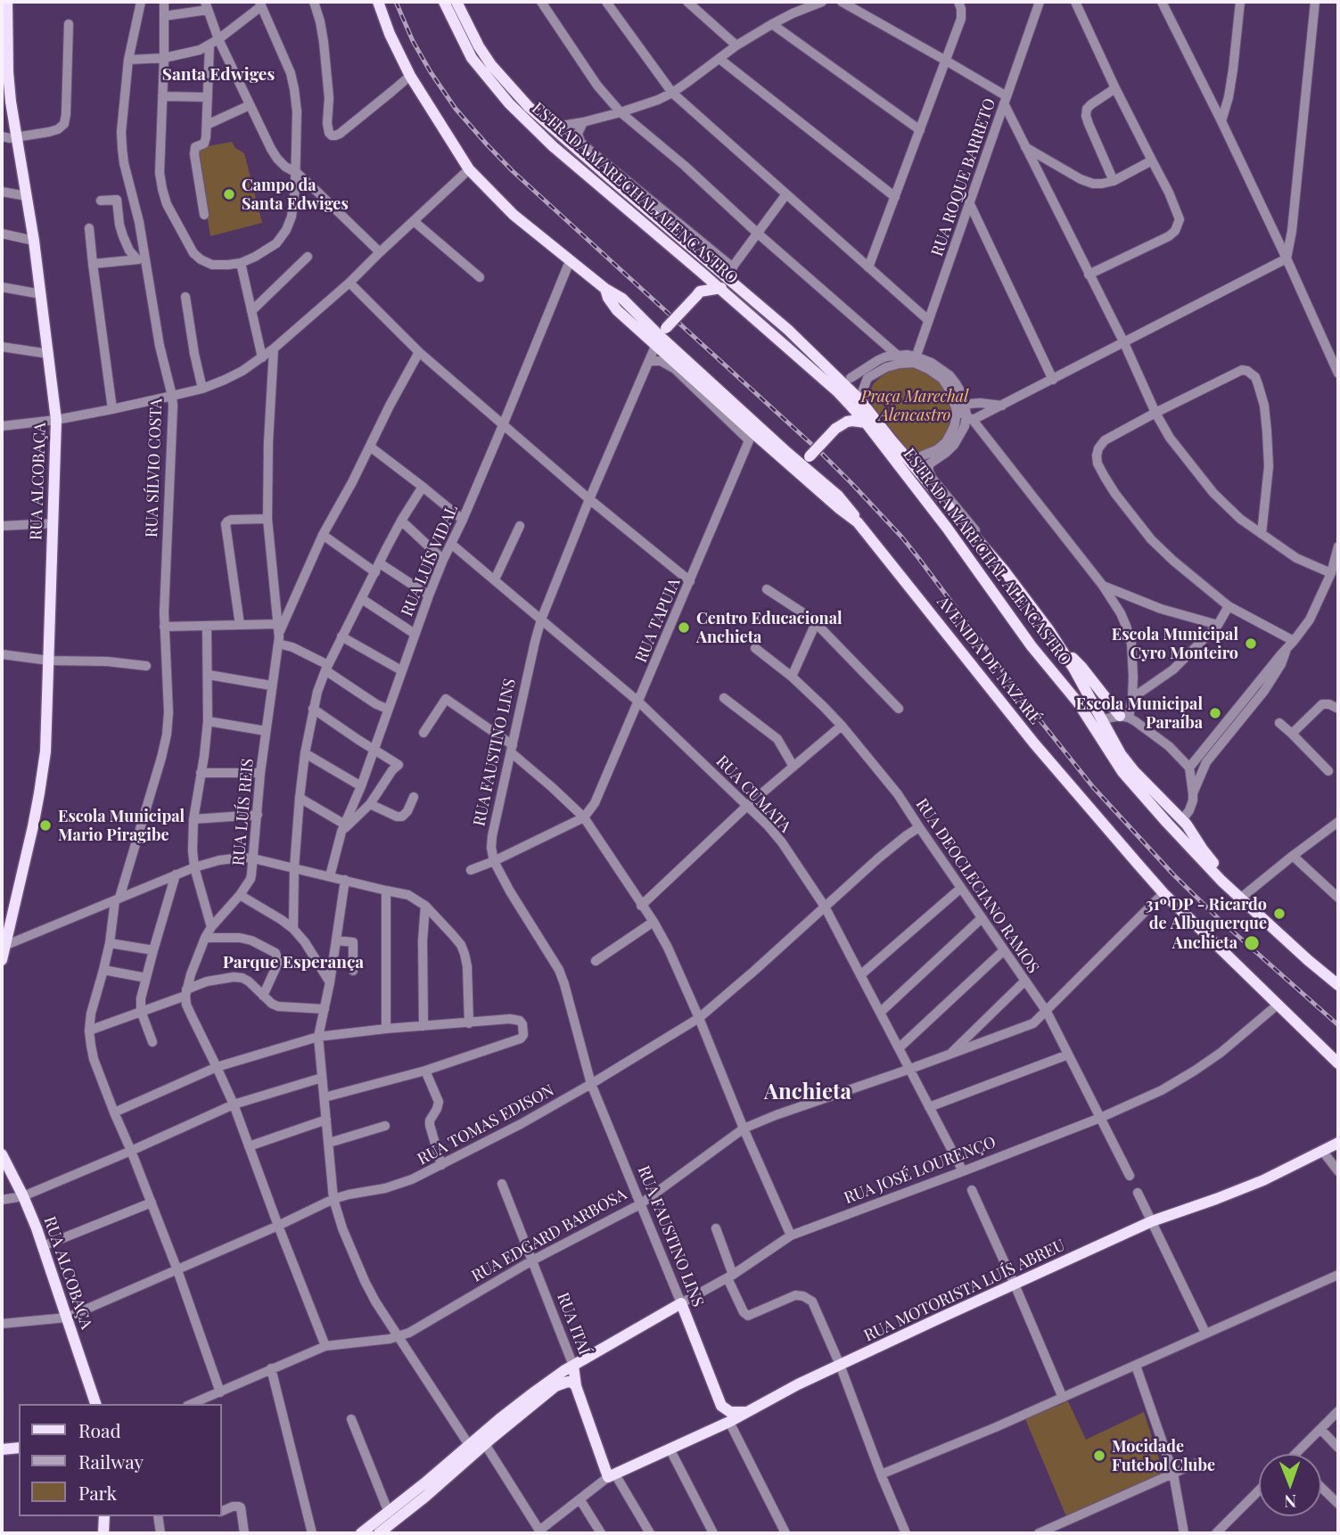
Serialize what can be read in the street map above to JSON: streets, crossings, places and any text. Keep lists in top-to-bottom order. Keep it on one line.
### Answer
{"streets":{"main road":["ESTRADA MARECHAL ALENCASTRO","RUA ALCOBAÇA","AVENIDA DE NAZARÉ","RUA FAUSTINO LINS","RUA JOSÉ LOURENÇO","RUA MOTORISTA LUÍS ABREU","RUA ITAÍ"],"street":["RUA ROQUE BARRETO","RUA SÍLVIO COSTA","RUA LUÍS VIDAL","RUA TAPUIA","RUA CUMATA","RUA LUÍS REIS","RUA DEOCLECIANO RAMOS","RUA TOMAS EDISON","RUA EDGARD BARBOSA"]},"crossings":[["RUA ROQUE BARRETO","ESTRADA MARECHAL ALENCASTRO"],["RUA SÍLVIO COSTA","RUA TOMAS EDISON"],["RUA SÍLVIO COSTA","RUA EDGARD BARBOSA"],["RUA ALCOBAÇA","RUA TOMAS EDISON"],["RUA LUÍS VIDAL","RUA CUMATA"],["RUA TAPUIA","AVENIDA DE NAZARÉ"],["RUA TAPUIA","RUA CUMATA"],["AVENIDA DE NAZARÉ","RUA FAUSTINO LINS"],["AVENIDA DE NAZARÉ","RUA JOSÉ LOURENÇO"],["AVENIDA DE NAZARÉ","RUA EDGARD BARBOSA"],["RUA FAUSTINO LINS","RUA CUMATA"],["RUA FAUSTINO LINS","RUA TOMAS EDISON"],["RUA FAUSTINO LINS","RUA JOSÉ LOURENÇO"],["RUA FAUSTINO LINS","RUA EDGARD BARBOSA"],["RUA CUMATA","RUA TOMAS EDISON"],["RUA CUMATA","RUA JOSÉ LOURENÇO"],["RUA CUMATA","RUA EDGARD BARBOSA"],["RUA DEOCLECIANO RAMOS","RUA TOMAS EDISON"],["RUA DEOCLECIANO RAMOS","RUA JOSÉ LOURENÇO"],["RUA DEOCLECIANO RAMOS","RUA EDGARD BARBOSA"],["RUA JOSÉ LOURENÇO","RUA ITAÍ"],["RUA EDGARD BARBOSA","RUA ITAÍ"],["RUA MOTORISTA LUÍS ABREU","RUA ITAÍ"]],"districts":["Santa Edwiges","Parque Esperança","Anchieta"],"parks":["Praça Marechal Alencastro"],"places":["Campo da Santa Edwiges","Centro Educacional Anchieta","Escola Municipal Cyro Monteiro","Escola Municipal Paraíba","Escola Municipal Mario Piragibe","31º DP - Ricardo de Albuquerque","Anchieta","Mocidade Futebol Clube"],"legend":["Road","Railway","Park"],"north":"bottom"}
